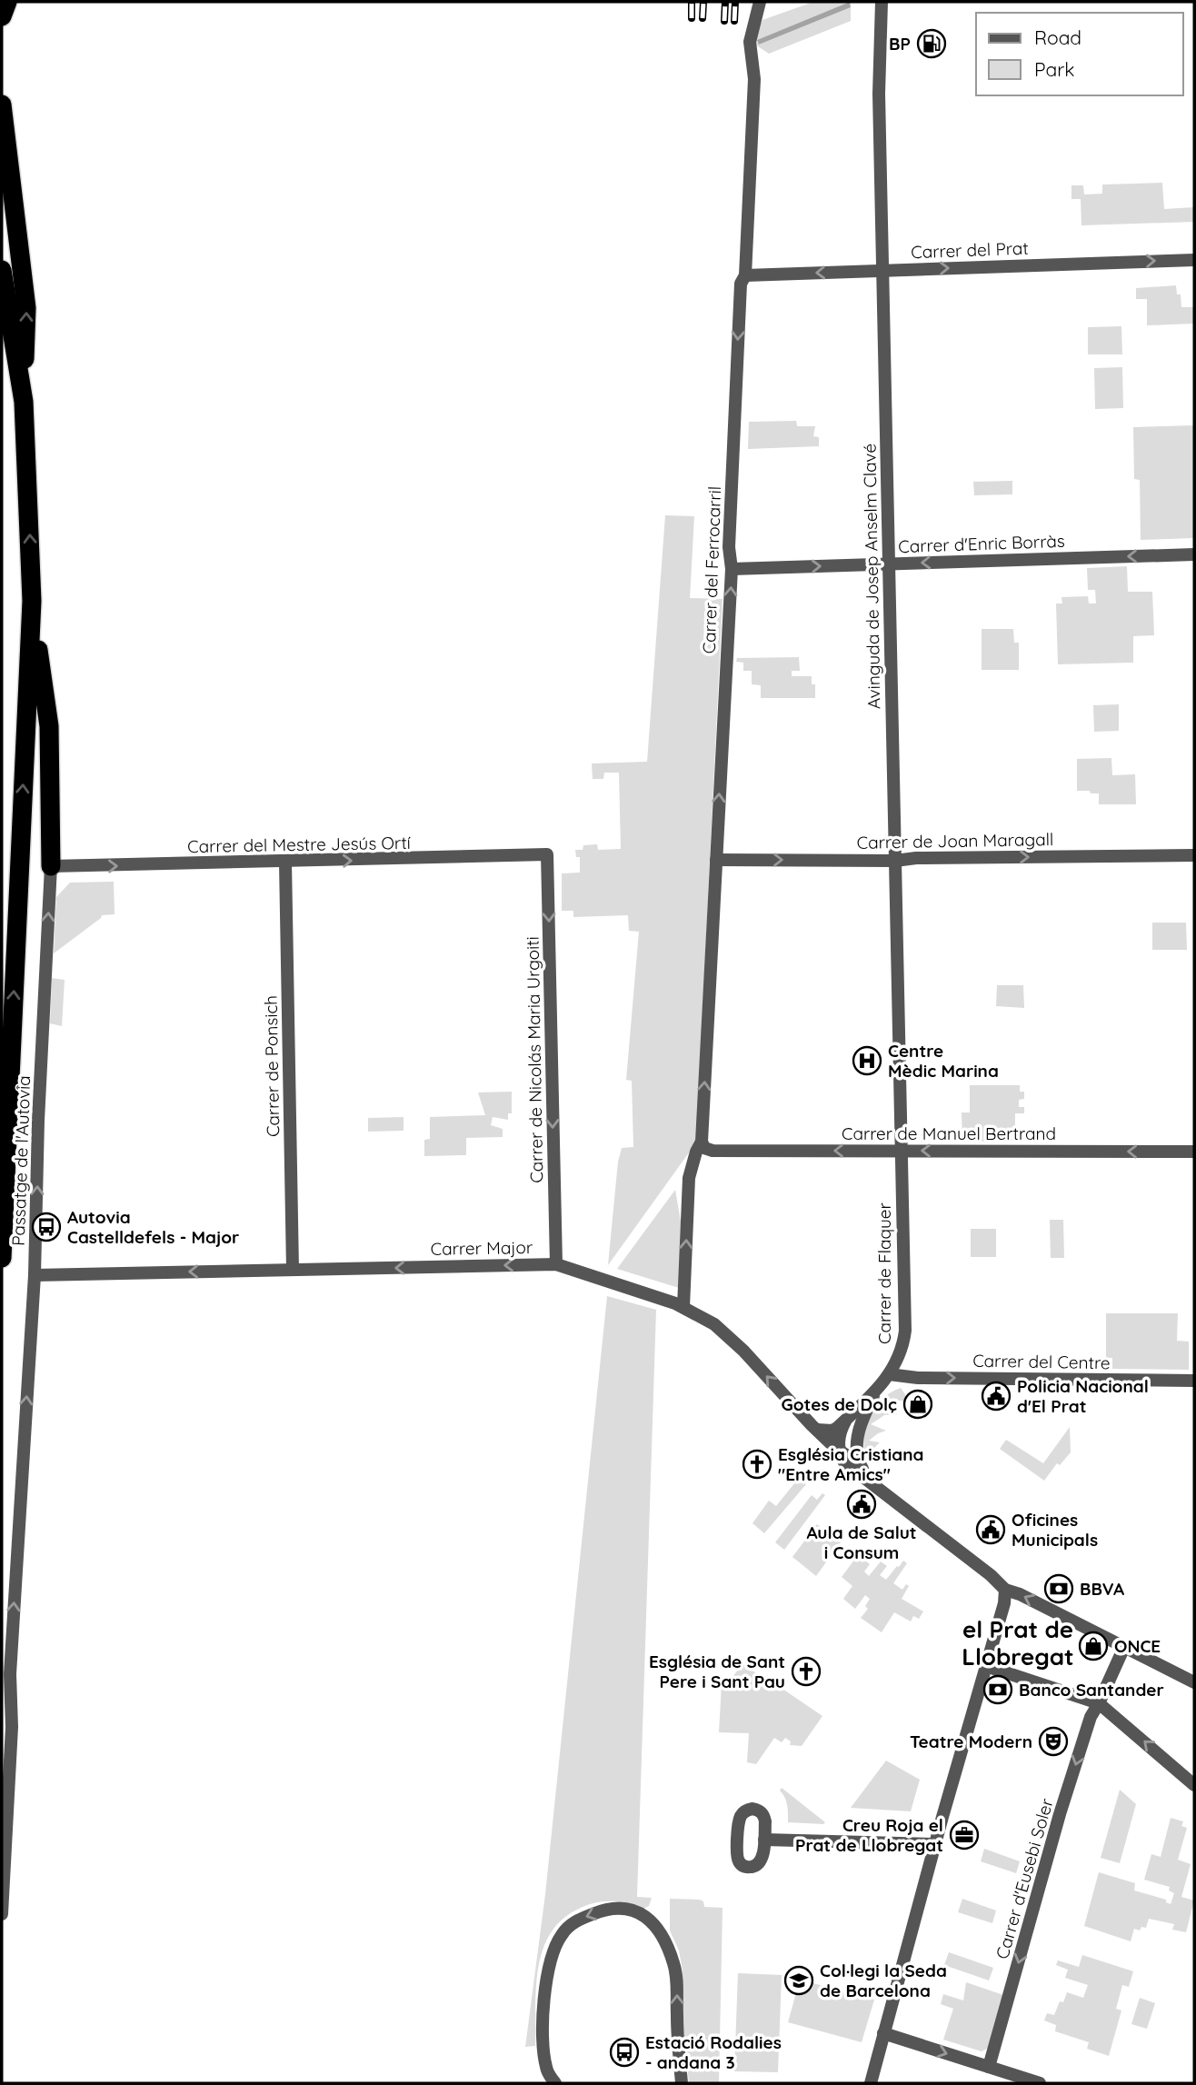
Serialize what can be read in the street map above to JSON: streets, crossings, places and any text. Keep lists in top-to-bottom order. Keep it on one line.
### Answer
{"streets":{"street":["Carrer del Prat","Carrer d'Enric Borràs","Carrer del Ferrocarril","Avinguda de Josep Anselm Clavé","Carrer de Joan Maragall","Carrer del Mestre Jesús Ortí","Carrer de Nicolás Maria Urgoiti","Carrer de Ponsich","Carrer de Manuel Bertrand","Passatge de l'Autovia","Carrer Major","Carrer de Flaquer","Carrer del Centre","Carrer d'Eusebi Soler"]},"crossings":[["Carrer del Prat","Carrer del Ferrocarril"],["Carrer del Prat","Avinguda de Josep Anselm Clavé"],["Carrer d'Enric Borràs","Carrer del Ferrocarril"],["Carrer d'Enric Borràs","Avinguda de Josep Anselm Clavé"],["Carrer del Ferrocarril","Carrer de Joan Maragall"],["Carrer del Ferrocarril","Carrer de Manuel Bertrand"],["Carrer del Ferrocarril","Carrer Major"],["Avinguda de Josep Anselm Clavé","Carrer de Joan Maragall"],["Avinguda de Josep Anselm Clavé","Carrer de Manuel Bertrand"],["Avinguda de Josep Anselm Clavé","Carrer de Flaquer"],["Carrer del Mestre Jesús Ortí","Carrer de Nicolás Maria Urgoiti"],["Carrer del Mestre Jesús Ortí","Carrer de Ponsich"],["Carrer del Mestre Jesús Ortí","Passatge de l'Autovia"],["Carrer de Nicolás Maria Urgoiti","Carrer Major"],["Carrer de Ponsich","Carrer Major"],["Carrer de Manuel Bertrand","Carrer de Flaquer"],["Passatge de l'Autovia","Carrer Major"],["Carrer de Flaquer","Carrer del Centre"]],"one_way":["Carrer de Joan Maragall","Carrer del Mestre Jesús Ortí","Carrer de Nicolás Maria Urgoiti","Carrer de Manuel Bertrand","Passatge de l'Autovia","Carrer Major","Carrer del Centre"],"districts":["el Prat de Llobregat"],"places":{"fuel station":["BP"],"hospital":["Centre Mèdic Marina"],"bus stop":["Autovia Castelldefels - Major","Estació Rodalies - andana 3"],"public building":["Policia Nacional d'El Prat","Aula de Salut i Consum","Oficines Municipals"],"shop":["Gotes de Dolç","ONCE"],"church":["Església Cristiana \"Entre Amics\"","Església de Sant Pere i Sant Pau"],"bank":["BBVA","Banco Santander"],"theatre":["Teatre Modern"],"office":["Creu Roja el Prat de Llobregat"],"school or university":["Col·legi la Seda de Barcelona"]},"legend":["Road","Park"]}
